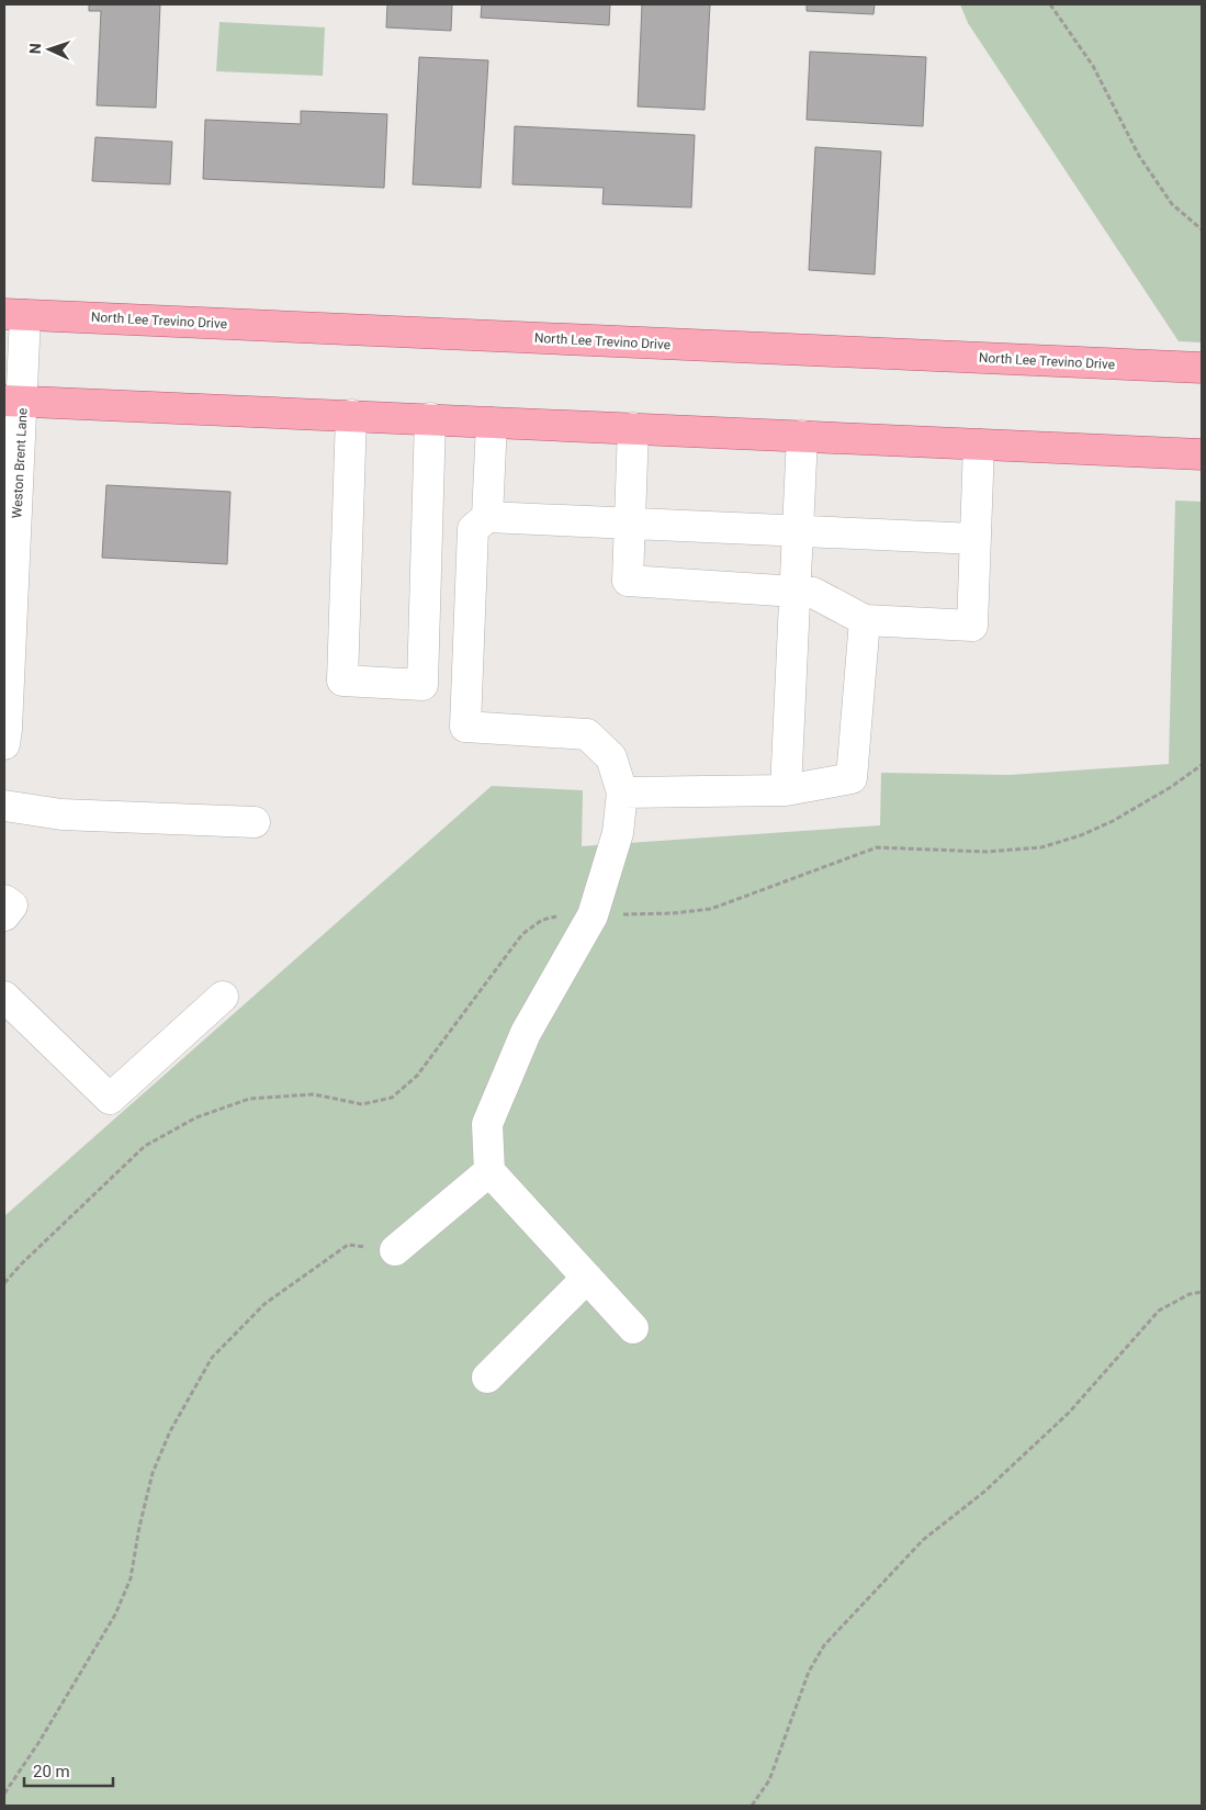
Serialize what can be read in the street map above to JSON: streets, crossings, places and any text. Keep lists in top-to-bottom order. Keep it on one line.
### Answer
{"streets":{"main road":["North Lee Trevino Drive"],"street":["Weston Brent Lane"]},"crossings":[["North Lee Trevino Drive","Weston Brent Lane"]],"scale_bar":"20 m","north":"left"}
